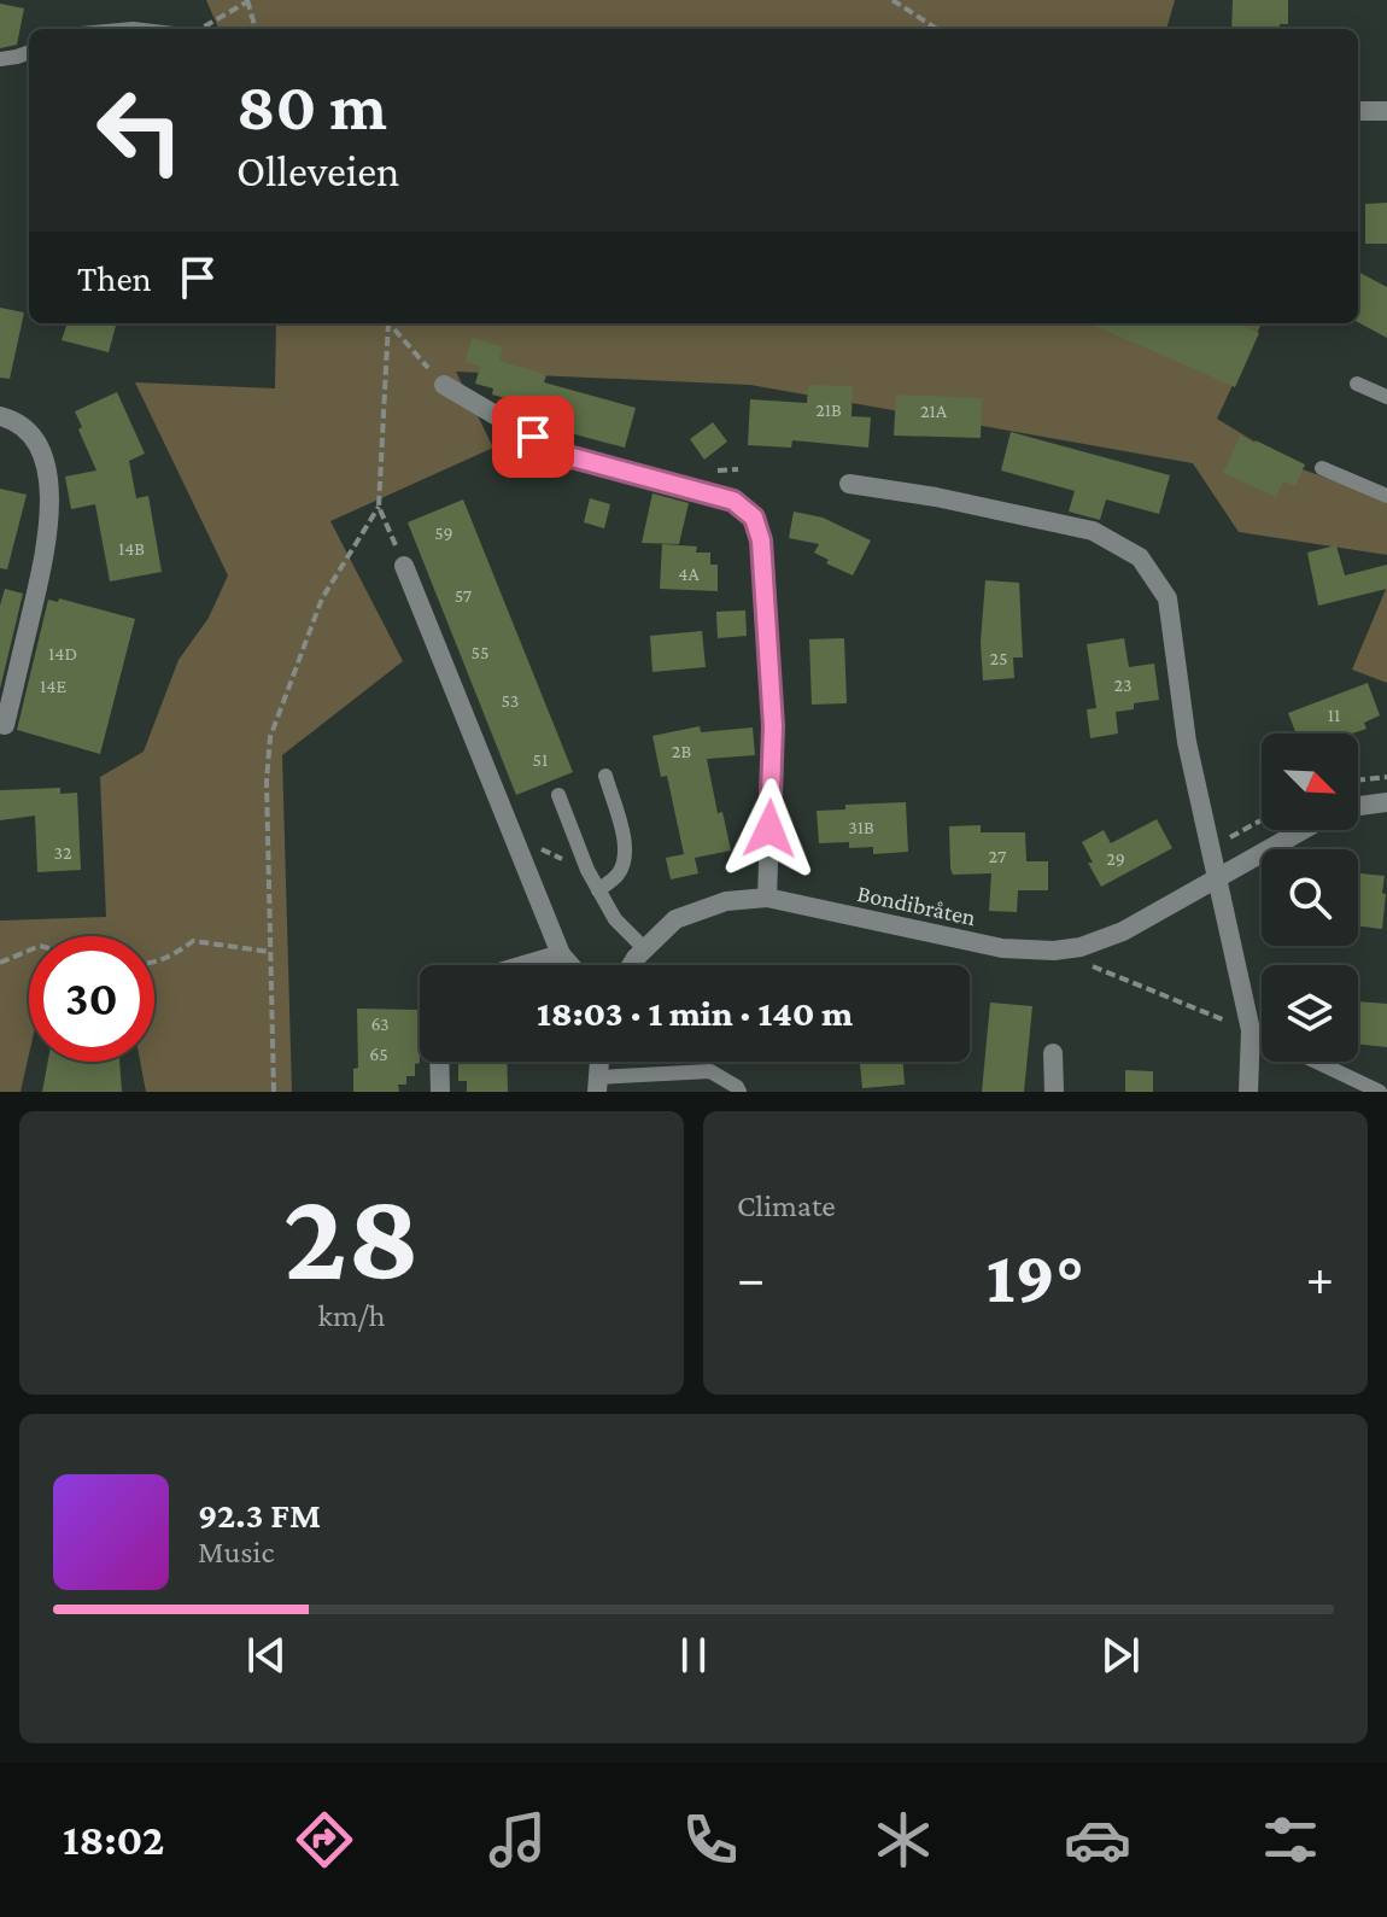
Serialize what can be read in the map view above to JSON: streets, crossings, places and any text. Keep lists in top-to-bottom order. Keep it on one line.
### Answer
{"streets":{"street":["Bondibråten"]},"house_numbers":["21B","21A","59","14B","4A","57","55","14D","25","23","14E","53","11","2B","51","31B","32","27","29","63","65"],"north":"bottom right","page":{"turn":["80 m","Olleveien"],"then":"Then","limit":"30","trip":"18:03 · 1 min · 140 m","tile":[["28","km/h"],"Climate"],"heat":["−","19°","+"],"song":["92.3 FM","Music"],"tabs":"18:02"}}
